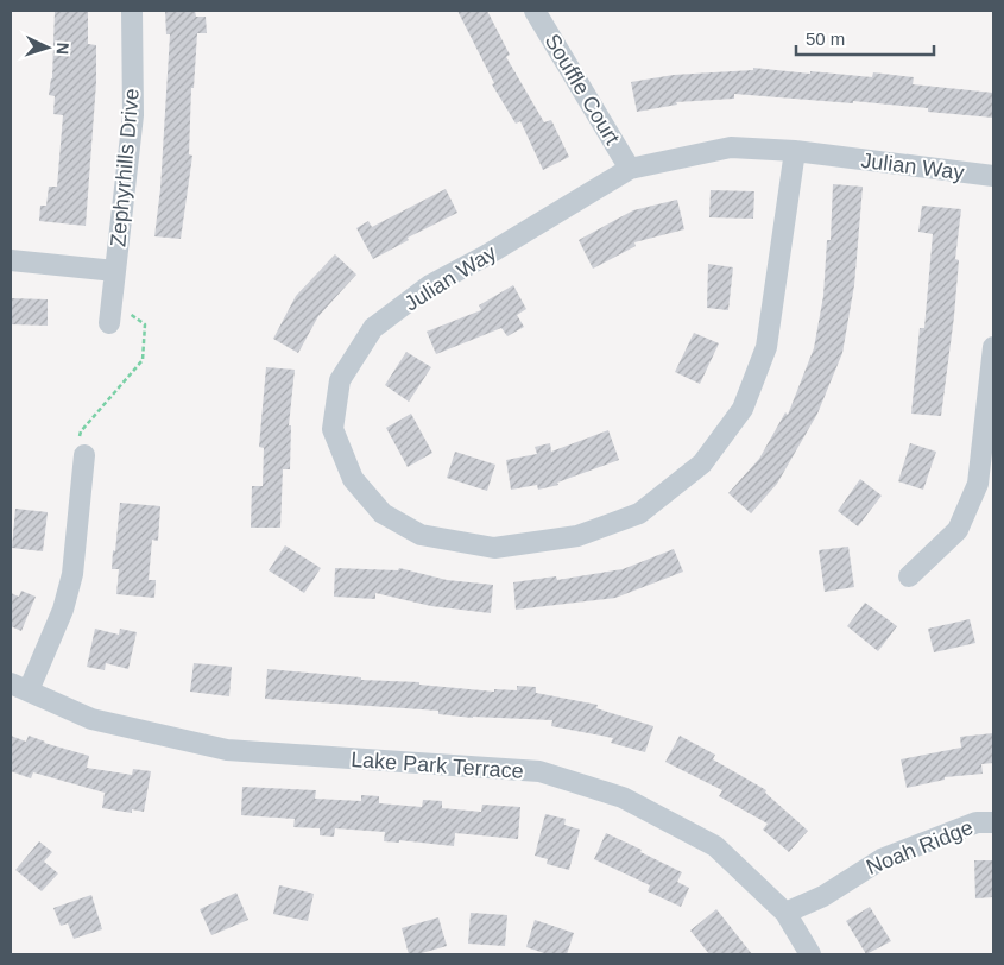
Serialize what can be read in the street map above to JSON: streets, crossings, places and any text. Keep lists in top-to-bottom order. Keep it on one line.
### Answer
{"streets":{"street":["Souffle Court","Julian Way","Zephyrhills Drive","Lake Park Terrace","Noah Ridge"]},"crossings":[["Souffle Court","Julian Way"],["Lake Park Terrace","Noah Ridge"]],"scale_bar":"50 m","north":"right"}
